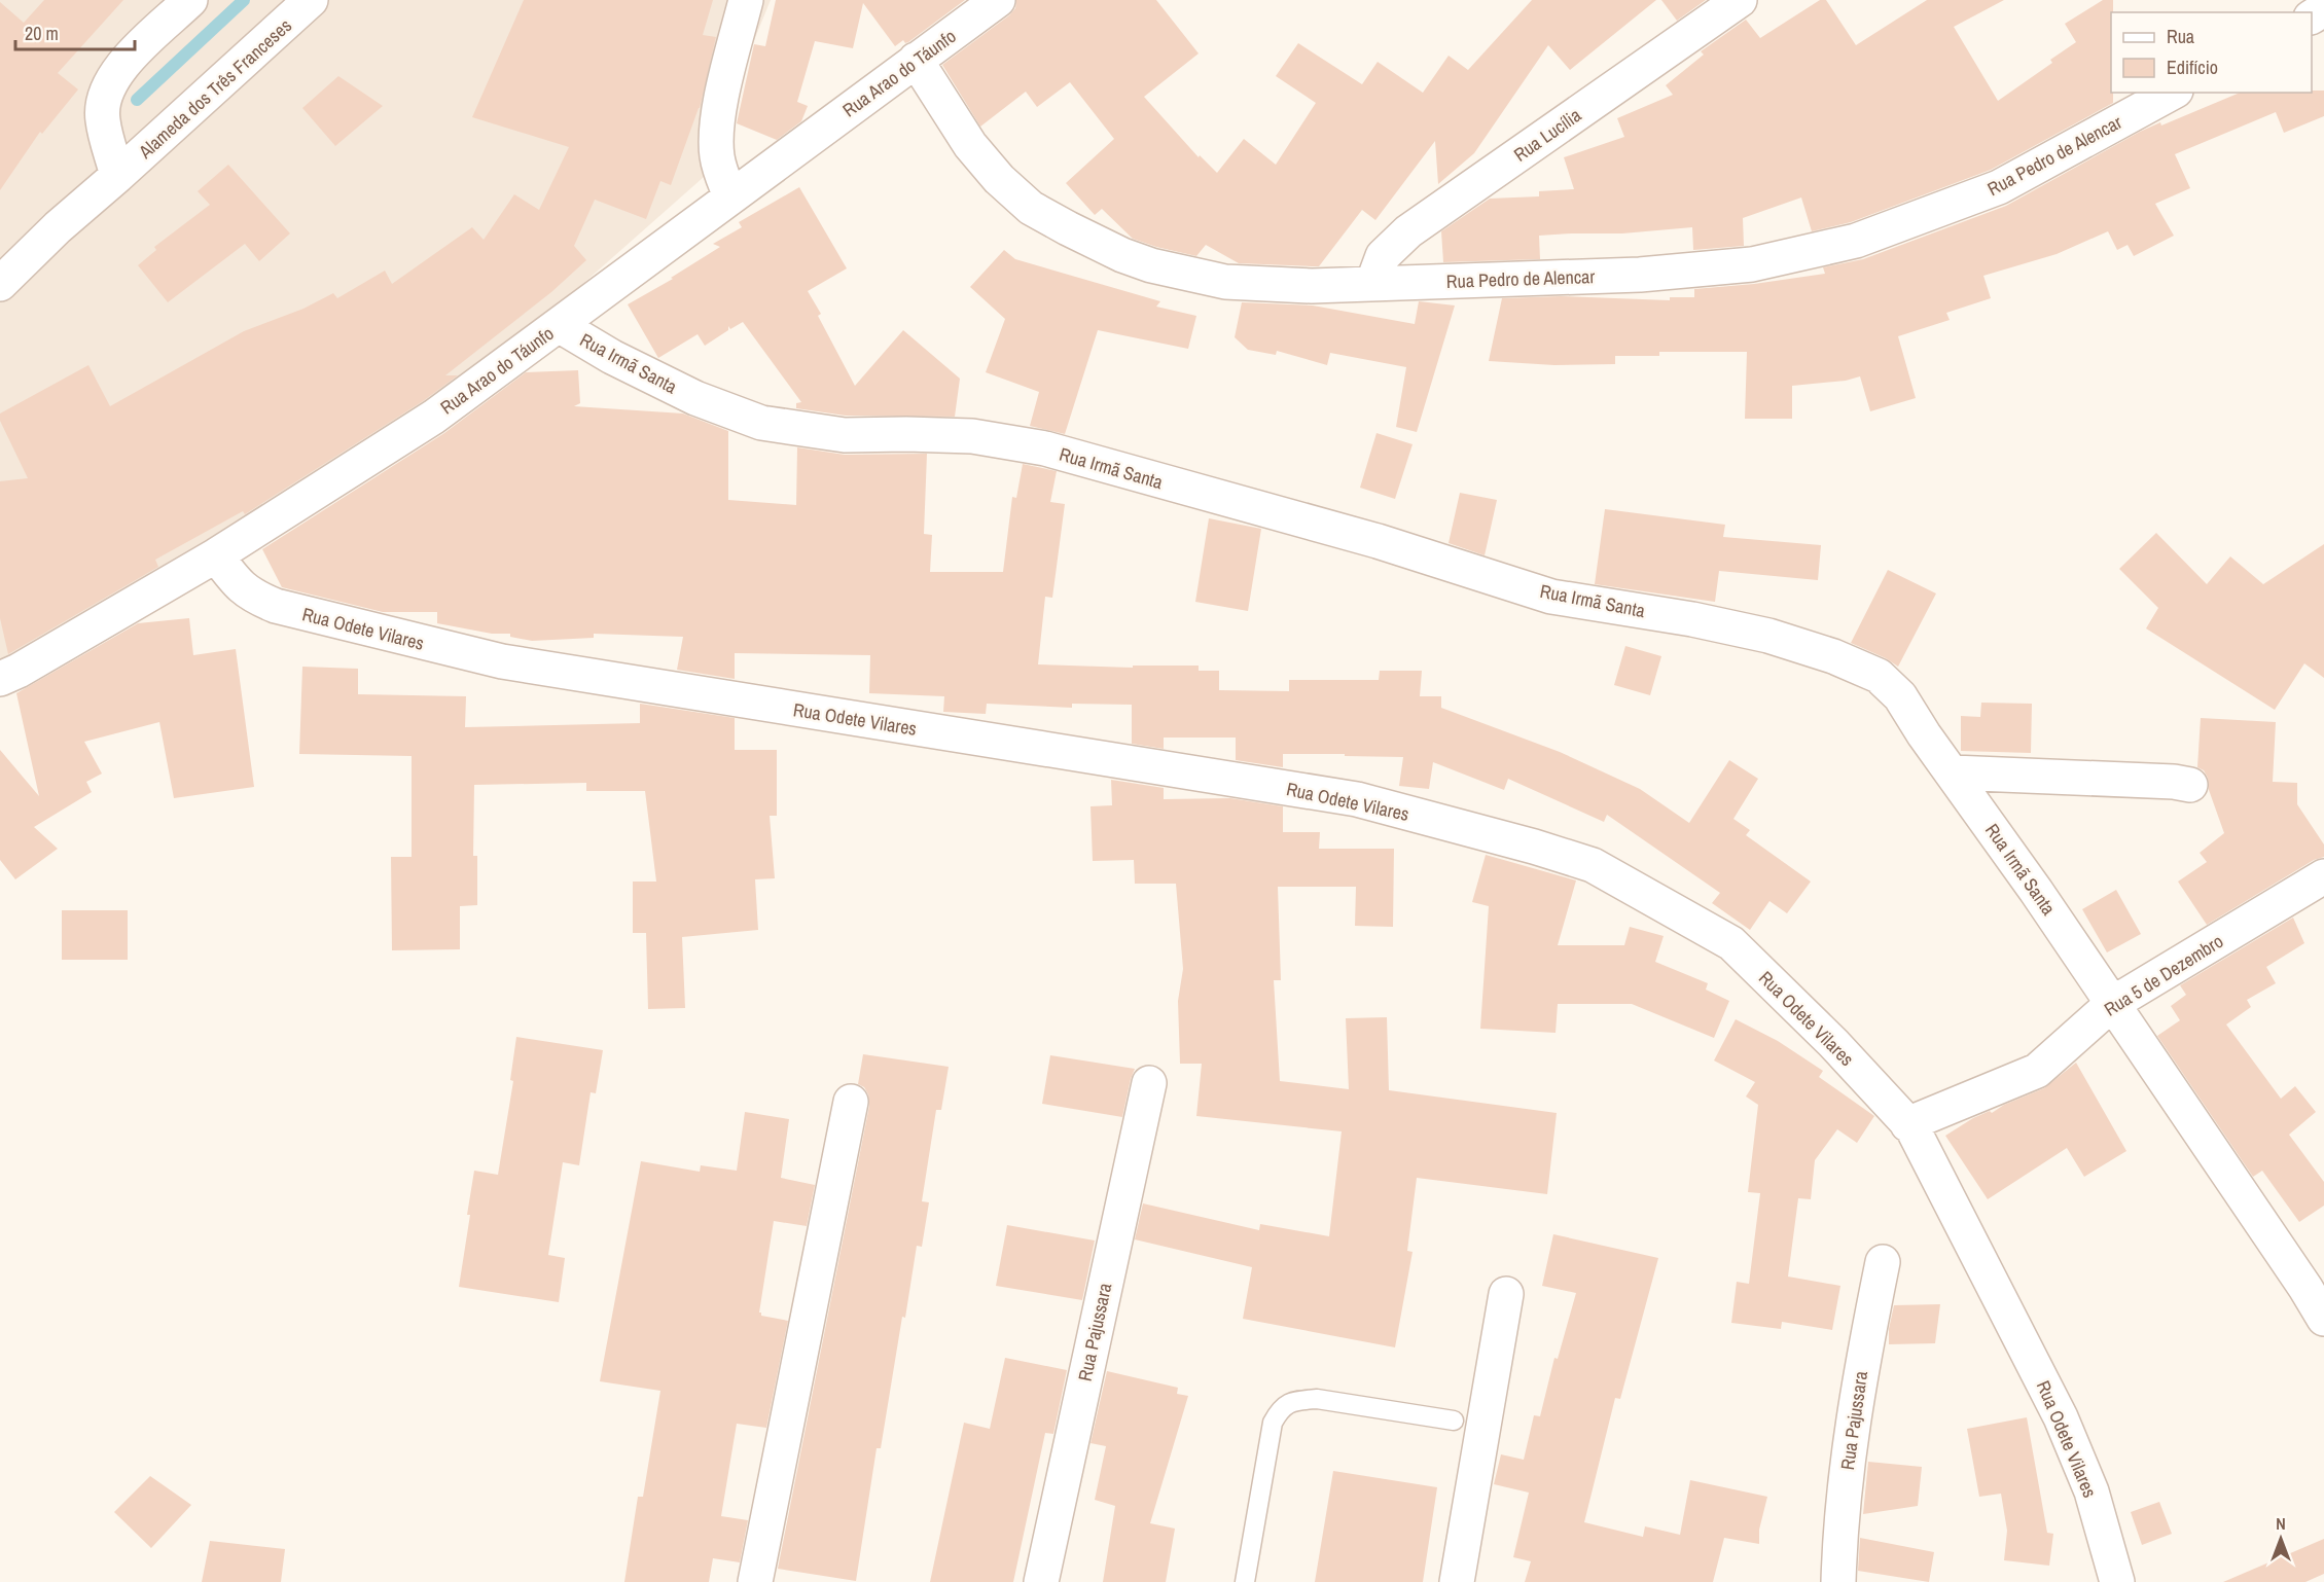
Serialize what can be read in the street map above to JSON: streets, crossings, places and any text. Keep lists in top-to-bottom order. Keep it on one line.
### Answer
{"streets":{"street":["Rua Arao do Táunfo","Alameda dos Três Franceses","Rua Lucília","Rua Pedro de Alencar","Rua Irmã Santa","Rua Odete Vilares","Rua 5 de Dezembro","Rua Pajussara"]},"crossings":[["Rua Arao do Táunfo","Rua Pedro de Alencar"],["Rua Arao do Táunfo","Rua Irmã Santa"],["Rua Arao do Táunfo","Rua Odete Vilares"],["Rua Lucília","Rua Pedro de Alencar"],["Rua Irmã Santa","Rua 5 de Dezembro"],["Rua Odete Vilares","Rua 5 de Dezembro"]],"legend":["Rua","Edifício"],"scale_bar":"20 m","north":"top"}
